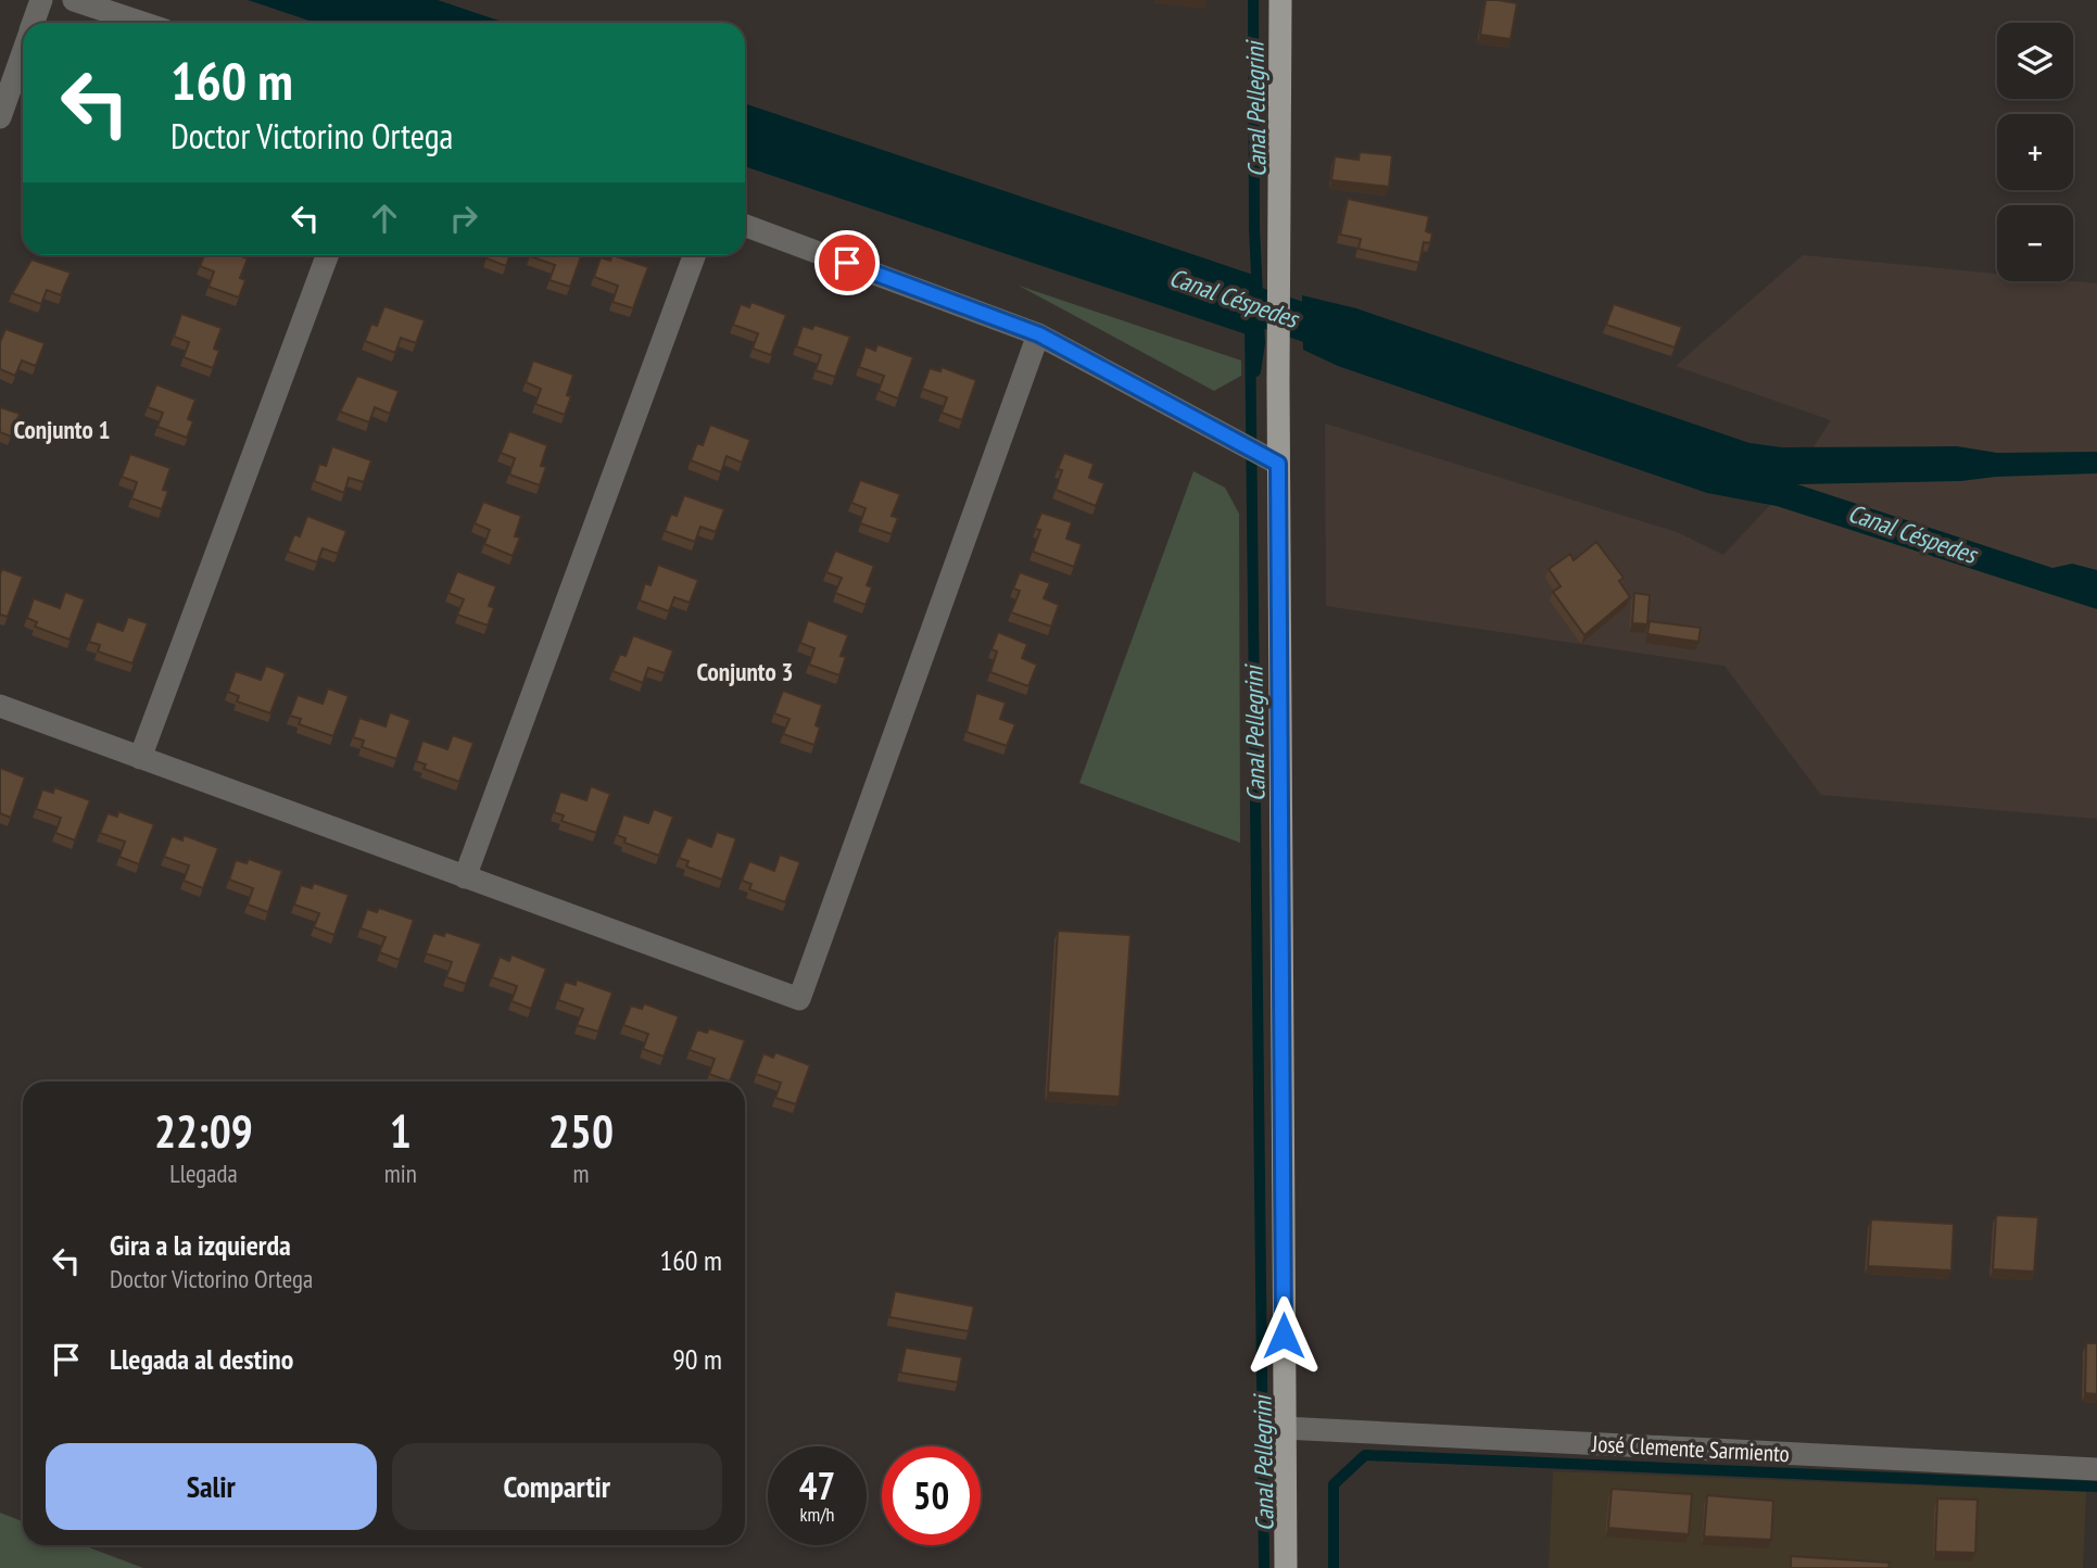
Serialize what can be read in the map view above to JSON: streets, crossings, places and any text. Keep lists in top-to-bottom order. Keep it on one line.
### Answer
{"streets":{"street":["José Clemente Sarmiento"]},"districts":["Conjunto 1","Conjunto 3"],"water":["Canal Pellegrini","Canal Céspedes"],"page":{"map_buttons":["+","−"],"turn":["160 m","Doctor Victorino Ortega"],"eta":["22:09","Llegada","1","min","250","m"],"list":[{"name":"Gira a la izquierda","note":"Doctor Victorino Ortega","value":"160 m"},{"name":"Llegada al destino","value":"90 m"}],"buttons":["Salir","Compartir"],"speed":"47 km/h","limit":"50"}}
